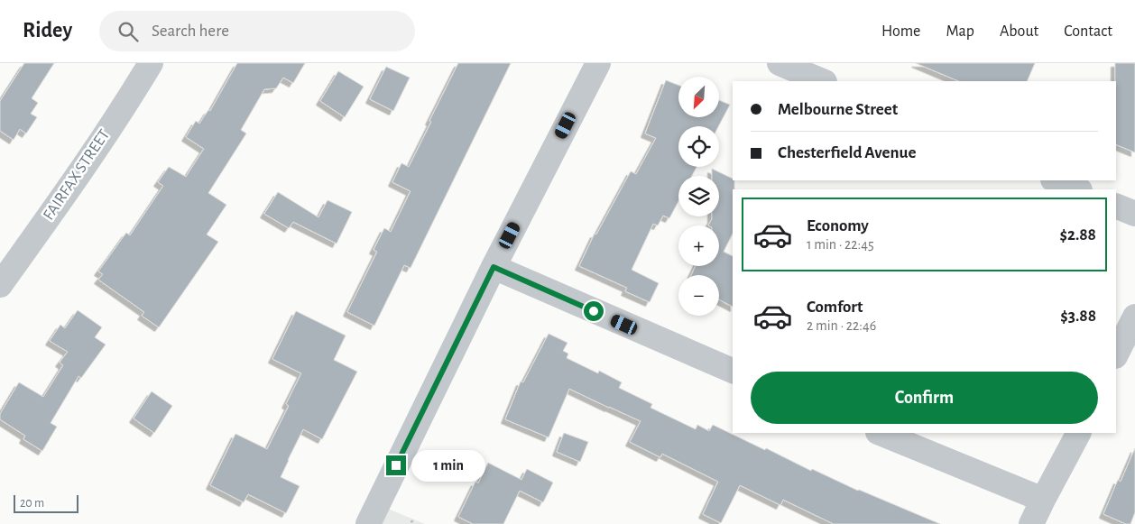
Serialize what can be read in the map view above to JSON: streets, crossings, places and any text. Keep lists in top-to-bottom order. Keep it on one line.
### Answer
{"streets":{"street":["FAIRFAX STREET"]},"scale_bar":"20 m","north":"bottom left","page":{"header":"Ridey","search":"Search here","nav":["Home","Map","About","Contact"],"map_buttons":["+","−"],"banner":["Melbourne Street","Chesterfield Avenue"],"list":[{"name":"Economy","note":"1 min · 22:45","value":"$2.88"},{"name":"Comfort","note":"2 min · 22:46","value":"$3.88"}],"buttons":"Confirm","bubble":"1 min","scale":"20 m"}}
